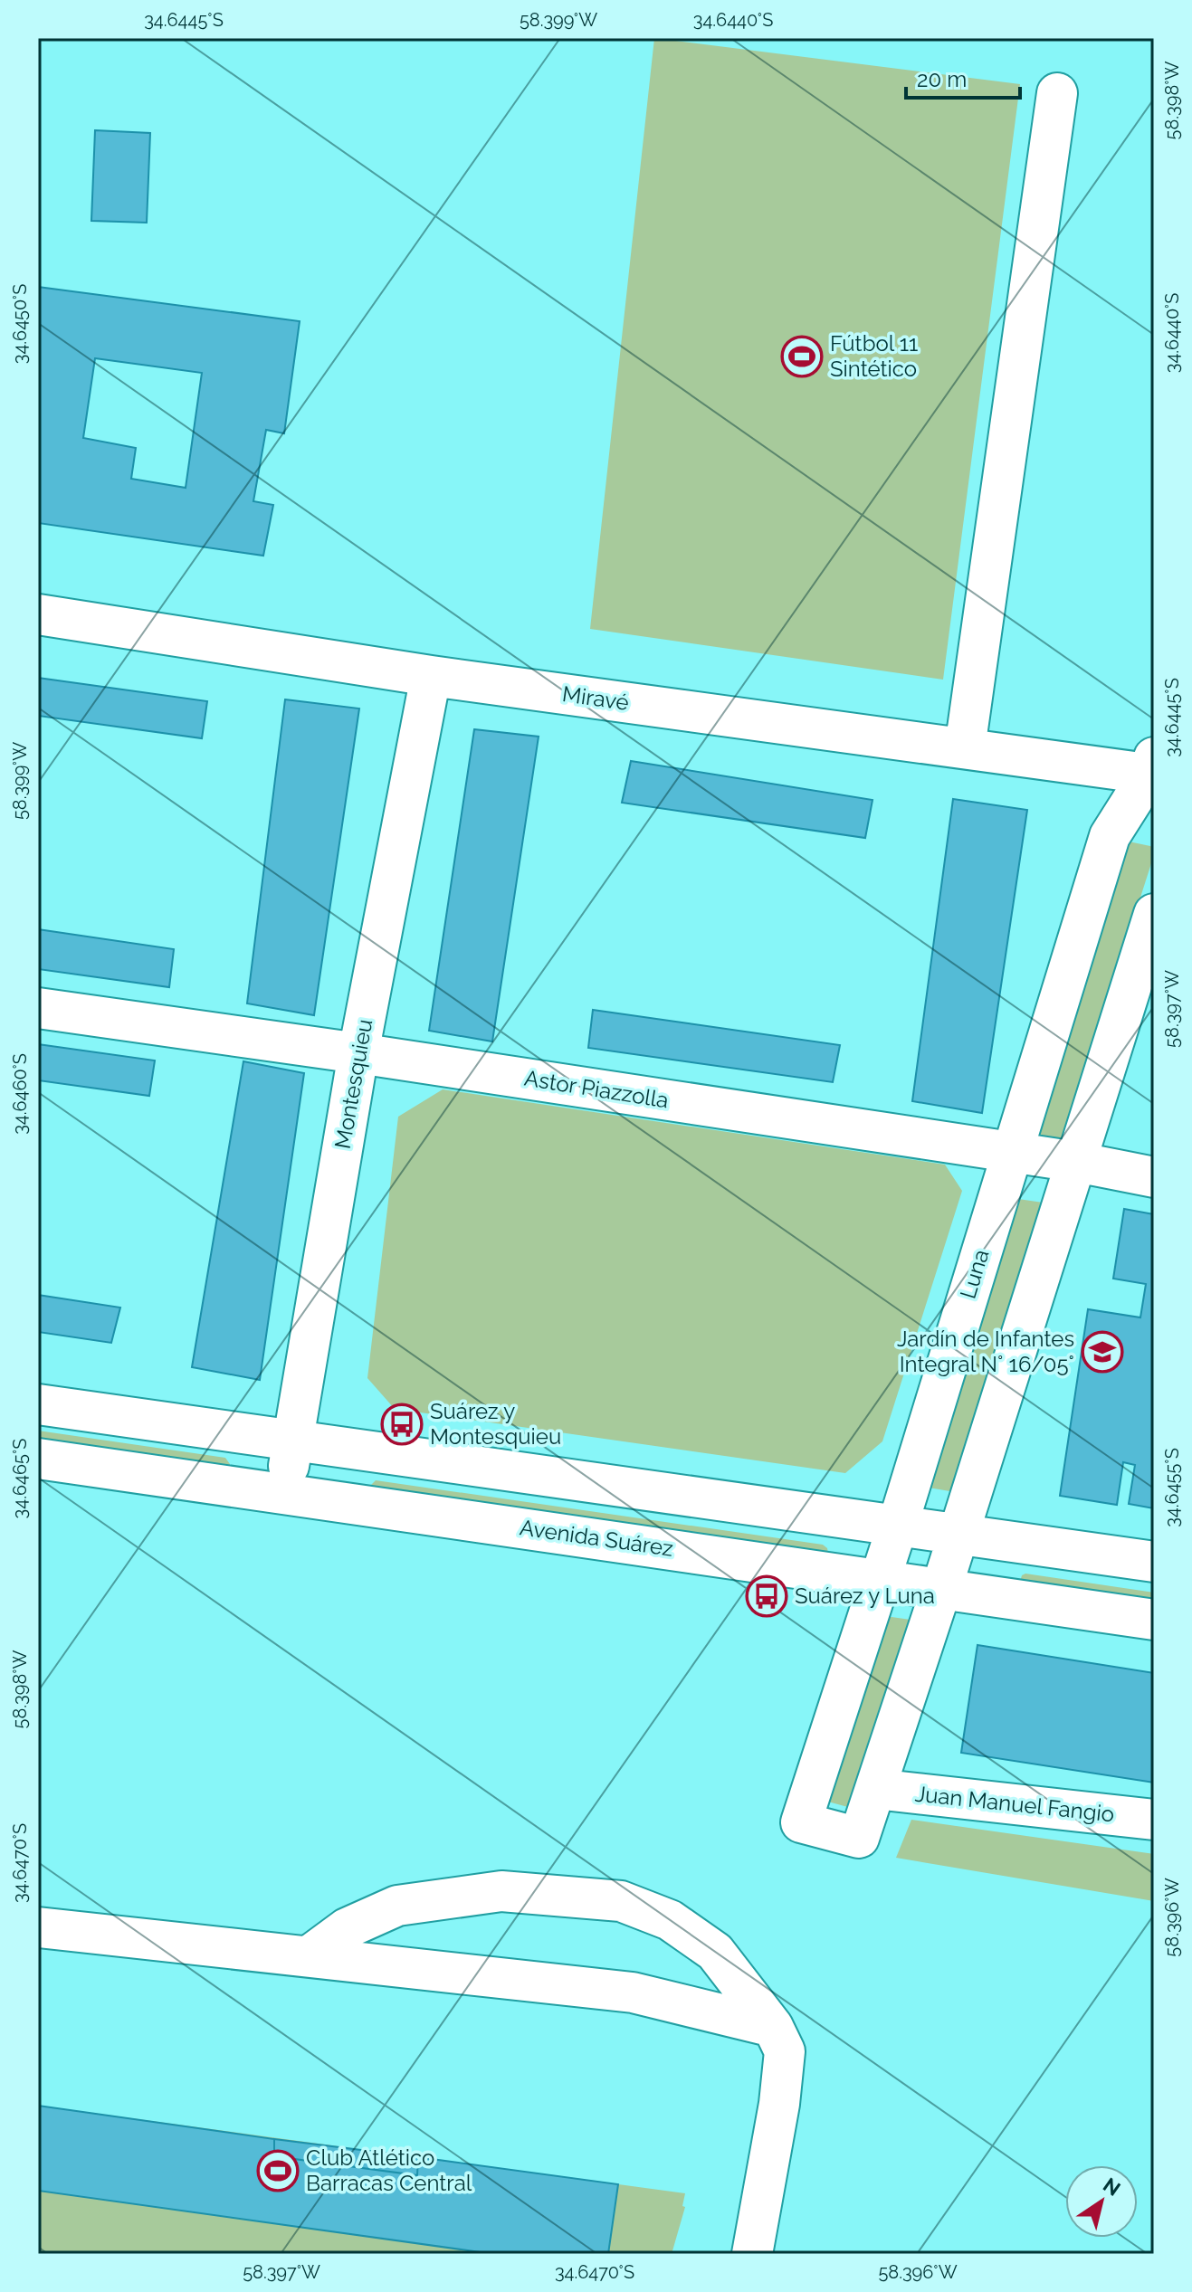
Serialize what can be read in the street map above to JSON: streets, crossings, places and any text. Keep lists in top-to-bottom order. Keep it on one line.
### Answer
{"streets":{"street":["Miravé","Montesquieu","Astor Piazzolla","Luna","Avenida Suárez","Juan Manuel Fangio"]},"crossings":[["Miravé","Montesquieu"],["Miravé","Luna"],["Montesquieu","Astor Piazzolla"],["Montesquieu","Avenida Suárez"],["Astor Piazzolla","Luna"],["Luna","Avenida Suárez"],["Luna","Juan Manuel Fangio"]],"places":{"sports":["Fútbol 11 Sintético","Club Atlético Barracas Central"],"school or university":["Jardín de Infantes Integral N° 16/05°"],"bus stop":["Suárez y Montesquieu","Suárez y Luna"]},"scale_bar":"20 m","north":"top right","coordinates":["34.6445°S","58.399°W","34.6440°S","58.398°W","34.6450°S","58.397°W","34.6460°S","34.6465°S","34.6455°S","34.6470°S","58.396°W"]}
